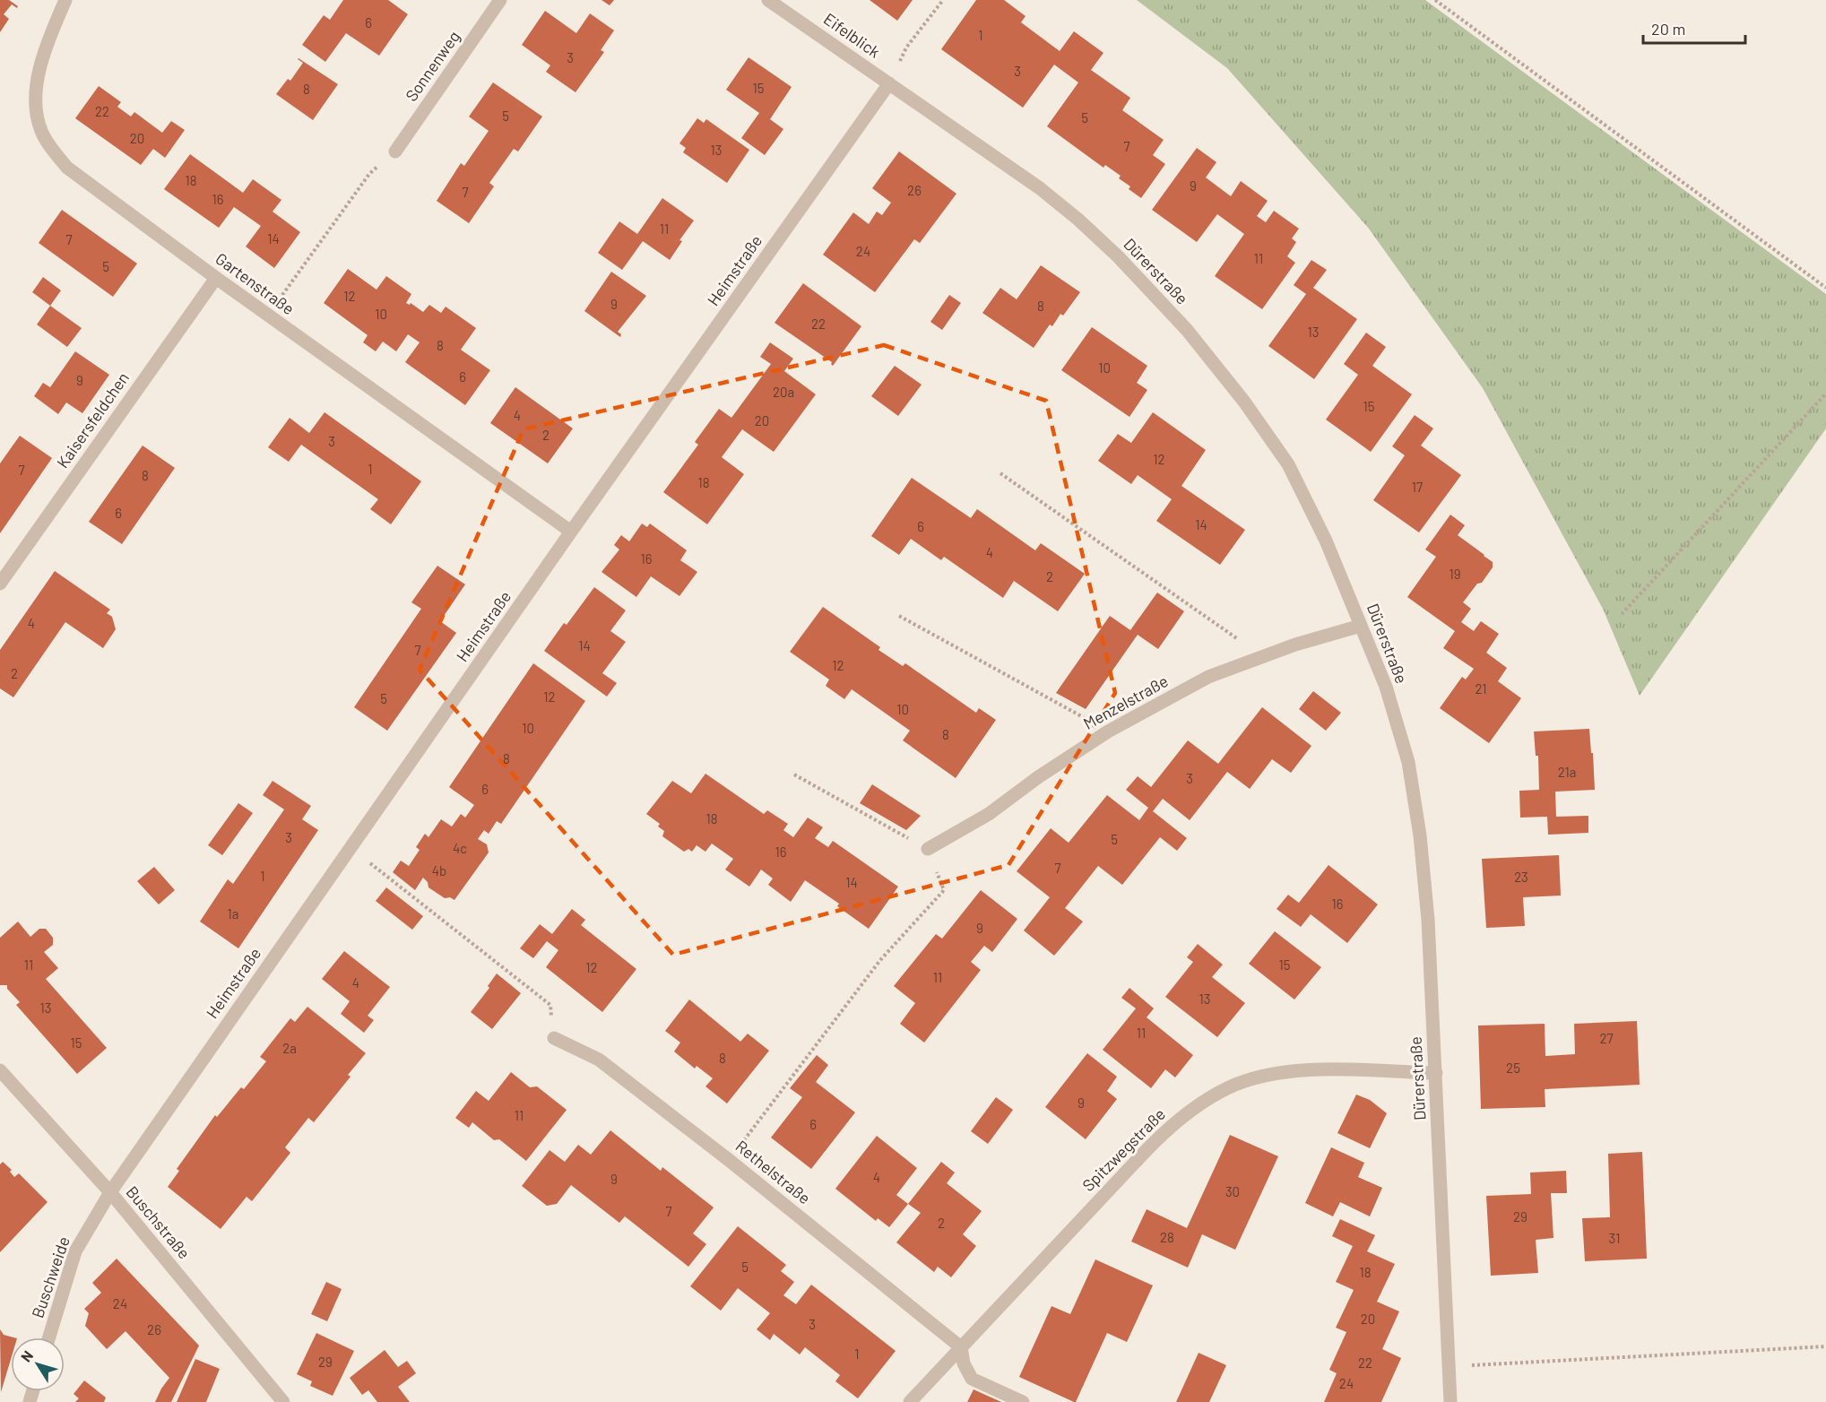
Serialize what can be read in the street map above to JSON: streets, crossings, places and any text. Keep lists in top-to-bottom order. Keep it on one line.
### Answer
{"streets":{"street":["Eifelblick","Sonnenweg","Heimstraße","Dürerstraße","Gartenstraße","Kaisersfeldchen","Menzelstraße","Spitzwegstraße","Rethelstraße","Buschstraße","Buschweide"]},"crossings":[["Eifelblick","Heimstraße"],["Eifelblick","Dürerstraße"],["Heimstraße","Dürerstraße"],["Heimstraße","Gartenstraße"],["Heimstraße","Buschstraße"],["Heimstraße","Buschweide"],["Dürerstraße","Menzelstraße"],["Dürerstraße","Spitzwegstraße"],["Gartenstraße","Kaisersfeldchen"],["Spitzwegstraße","Rethelstraße"],["Buschstraße","Buschweide"]],"house_numbers":["6","1","3","3","15","8","22","5","5","20","7","13","18","9","26","7","16","11","14","7","24","11","5","12","9","8","10","22","13","8","10","6","9","20a","15","4","20","2","3","12","1","7","8","18","17","6","14","6","4","16","19","2","4","14","7","12","2","21","12","5","10","10","8","8","21a","3","6","18","3","5","4c","16","7","4b","1","23","14","16","1a","9","11","15","12","11","4","13","13","11","27","15","2a","8","25","9","11","6","4","9","30","7","29","2","28","31","5","18","24","20","3","26","1","29","22","24"],"scale_bar":"20 m","north":"top left"}
